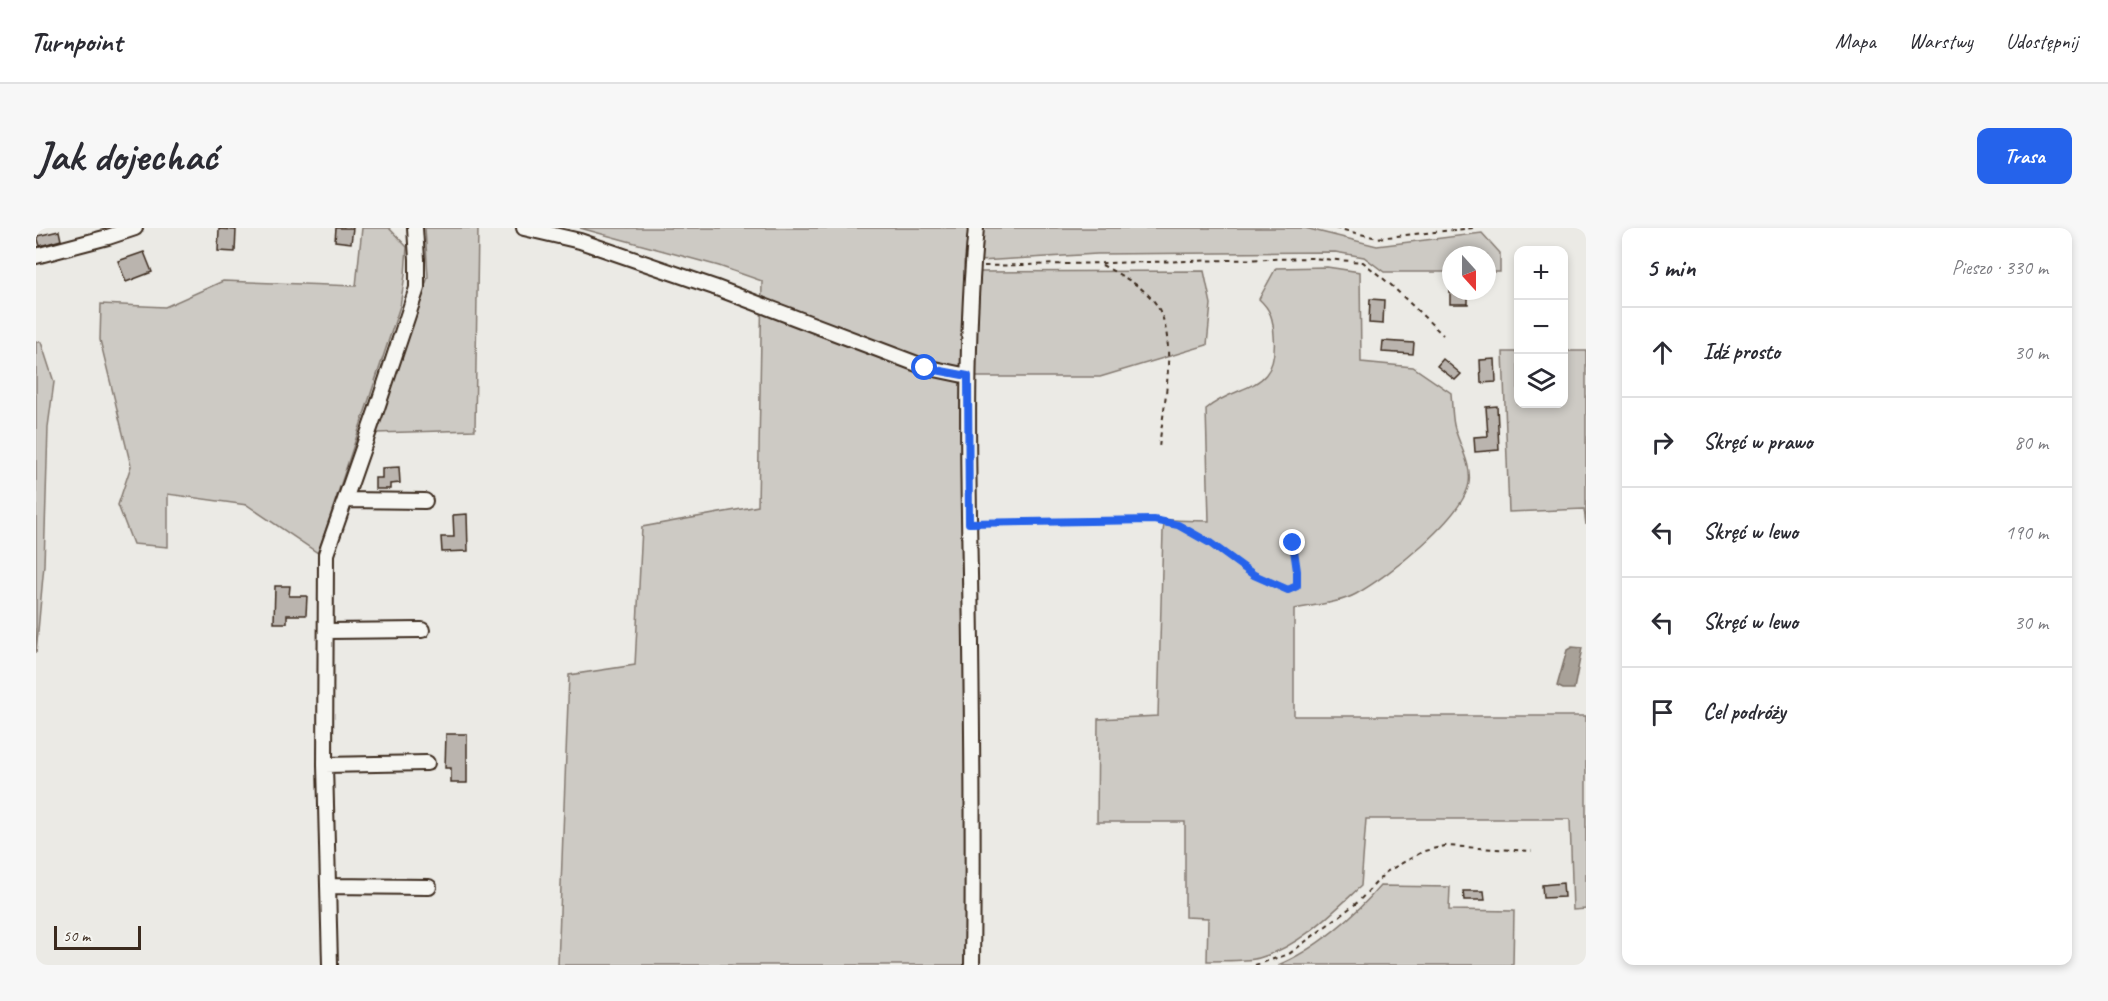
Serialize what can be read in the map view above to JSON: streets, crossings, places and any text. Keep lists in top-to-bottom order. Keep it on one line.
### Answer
{"scale_bar":"50 m","north":"bottom","page":{"header":"Turnpoint","nav":["Mapa","Warstwy","Udostępnij"],"buttons":"Trasa","title":"Jak dojechać","heading":["5 min","Pieszo · 330 m"],"map_buttons":["+","−"],"list":[["Idź prosto","30 m"],["Skręć w prawo","80 m"],["Skręć w lewo","190 m"],["Skręć w lewo","30 m"],"Cel podróży"],"scale":"50 m"}}
